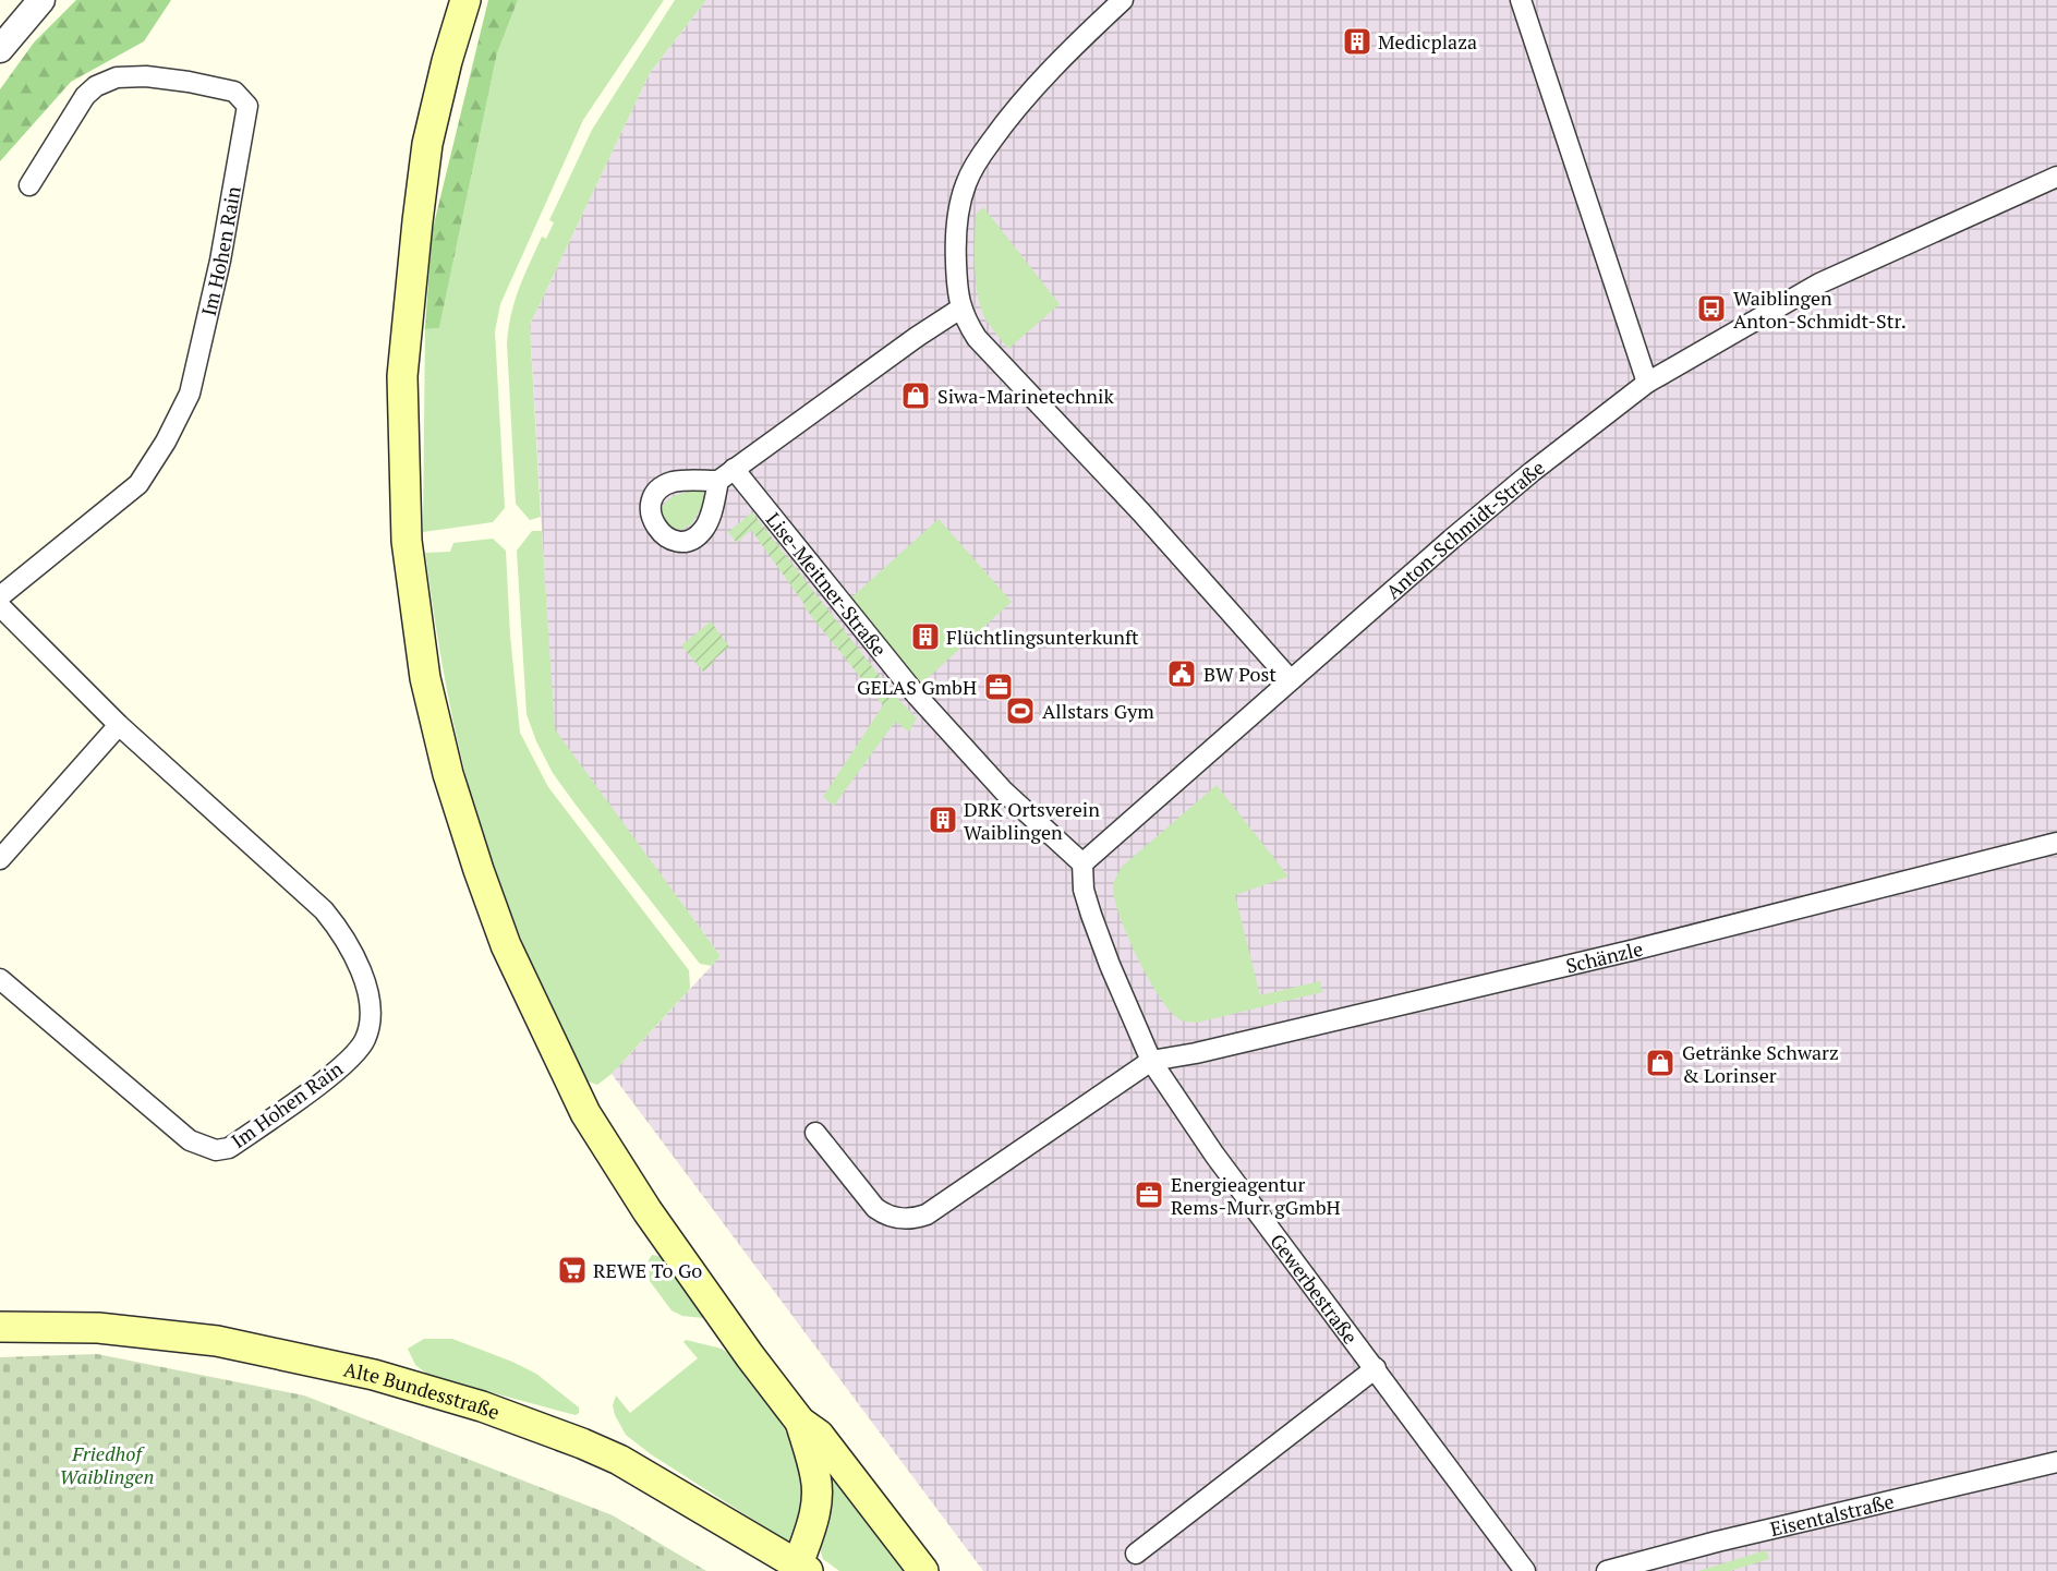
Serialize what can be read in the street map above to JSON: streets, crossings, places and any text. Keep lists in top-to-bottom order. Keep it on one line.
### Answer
{"streets":{"main road":["Alte Bundesstraße"],"street":["Im Hohen Rain","Anton-Schmidt-Straße","Lise-Meitner-Straße","Schänzle","Gewerbestraße","Eisentalstraße"]},"crossings":[["Anton-Schmidt-Straße","Lise-Meitner-Straße"],["Schänzle","Gewerbestraße"]],"parks":["Friedhof Waiblingen"],"places":{"building":["Medicplaza","Flüchtlingsunterkunft","DRK Ortsverein Waiblingen"],"bus stop":["Waiblingen Anton-Schmidt-Str."],"shop":["Siwa-Marinetechnik","Getränke Schwarz & Lorinser"],"public building":["BW Post"],"office":["GELAS GmbH","Energieagentur Rems-Murr gGmbH"],"sports":["Allstars Gym"],"supermarket":["REWE To Go"]}}
